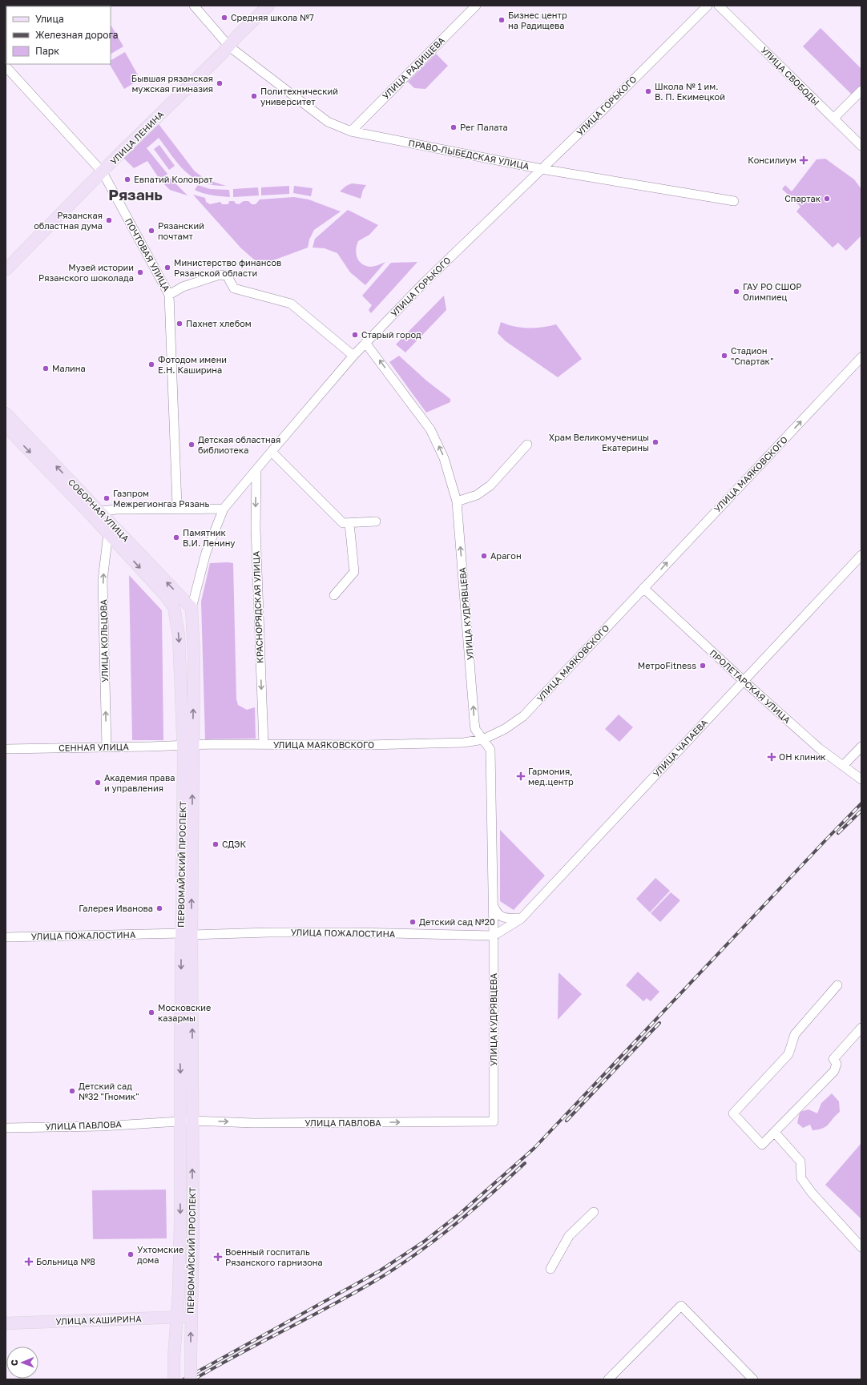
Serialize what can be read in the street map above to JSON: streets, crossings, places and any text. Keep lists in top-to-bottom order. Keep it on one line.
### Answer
{"streets":{"main road":["УЛИЦА ЛЕНИНА","СОБОРНАЯ УЛИЦА","ПЕРВОМАЙСКИЙ ПРОСПЕКТ","УЛИЦА КАШИРИНА"],"street":["УЛИЦА РАДИЩЕВА","УЛИЦА СВОБОДЫ","УЛИЦА ГОРЬКОГО","ПРАВО-ЛЫБЕДСКАЯ УЛИЦА","ПОЧТОВАЯ УЛИЦА","УЛИЦА МАЯКОВСКОГО","КРАСНОРЯДСКАЯ УЛИЦА","УЛИЦА КУДРЯВЦЕВА","УЛИЦА КОЛЬЦОВА","ПРОЛЕТАРСКАЯ УЛИЦА","СЕННАЯ УЛИЦА","УЛИЦА ЧАПАЕВА","УЛИЦА ПОЖАЛОСТИНА","УЛИЦА ПАВЛОВА"]},"crossings":[["УЛИЦА РАДИЩЕВА","ПРАВО-ЛЫБЕДСКАЯ УЛИЦА"],["УЛИЦА ГОРЬКОГО","ПРАВО-ЛЫБЕДСКАЯ УЛИЦА"],["УЛИЦА ГОРЬКОГО","СОБОРНАЯ УЛИЦА"],["УЛИЦА ГОРЬКОГО","КРАСНОРЯДСКАЯ УЛИЦА"],["УЛИЦА ГОРЬКОГО","УЛИЦА КУДРЯВЦЕВА"],["УЛИЦА ГОРЬКОГО","ПЕРВОМАЙСКИЙ ПРОСПЕКТ"],["УЛИЦА ЛЕНИНА","ПРАВО-ЛЫБЕДСКАЯ УЛИЦА"],["УЛИЦА ЛЕНИНА","ПОЧТОВАЯ УЛИЦА"],["УЛИЦА МАЯКОВСКОГО","КРАСНОРЯДСКАЯ УЛИЦА"],["УЛИЦА МАЯКОВСКОГО","УЛИЦА КУДРЯВЦЕВА"],["УЛИЦА МАЯКОВСКОГО","ПРОЛЕТАРСКАЯ УЛИЦА"],["УЛИЦА МАЯКОВСКОГО","СЕННАЯ УЛИЦА"],["УЛИЦА МАЯКОВСКОГО","ПЕРВОМАЙСКИЙ ПРОСПЕКТ"],["СОБОРНАЯ УЛИЦА","УЛИЦА КОЛЬЦОВА"],["СОБОРНАЯ УЛИЦА","ПЕРВОМАЙСКИЙ ПРОСПЕКТ"],["УЛИЦА КУДРЯВЦЕВА","УЛИЦА ЧАПАЕВА"],["УЛИЦА КУДРЯВЦЕВА","УЛИЦА ПОЖАЛОСТИНА"],["УЛИЦА КУДРЯВЦЕВА","УЛИЦА ПАВЛОВА"],["УЛИЦА КОЛЬЦОВА","СЕННАЯ УЛИЦА"],["ПРОЛЕТАРСКАЯ УЛИЦА","УЛИЦА ЧАПАЕВА"],["СЕННАЯ УЛИЦА","ПЕРВОМАЙСКИЙ ПРОСПЕКТ"],["УЛИЦА ЧАПАЕВА","УЛИЦА ПОЖАЛОСТИНА"],["ПЕРВОМАЙСКИЙ ПРОСПЕКТ","УЛИЦА ПОЖАЛОСТИНА"],["ПЕРВОМАЙСКИЙ ПРОСПЕКТ","УЛИЦА ПАВЛОВА"],["ПЕРВОМАЙСКИЙ ПРОСПЕКТ","УЛИЦА КАШИРИНА"]],"one_way":["УЛИЦА МАЯКОВСКОГО","КРАСНОРЯДСКАЯ УЛИЦА","УЛИЦА КУДРЯВЦЕВА","УЛИЦА КОЛЬЦОВА","УЛИЦА ПАВЛОВА"],"districts":["Рязань"],"places":{"other":["Средняя школа №7","Бизнес центр на Радищева","Бывшая рязанская мужская гимназия","Школа № 1 им. В. П. Екимецкой","Политехнический университет","Рег Палата","Евпатий Коловрат","Спартак","Рязанская областная дума","Рязанский почтамт","Министерство финансов Рязанской области","Музей истории Рязанского шоколада","ГАУ РО СШОР Олимпиец","Пахнет хлебом","Старый город","Стадион \"Спартак\"","Фотодом имени Е.Н. Каширина","Малина","Храм Великомученицы Екатерины","Детская областная библиотека","Газпром Межрегионгаз Рязань","Памятник В.И. Ленину","Арагон","МетроFitness","Академия права и управления","СДЭК","Галерея Иванова","Детский сад №20","Московские казармы","Детский сад №32 \"Гномик\"","Ухтомские дома"],"health":["Консилиум","ОН клиник","Гармония, мед.центр","Военный госпиталь Рязанского гарнизона","Больница №8"]},"legend":["Улица","Железная дорога","Парк"],"north":"left"}
